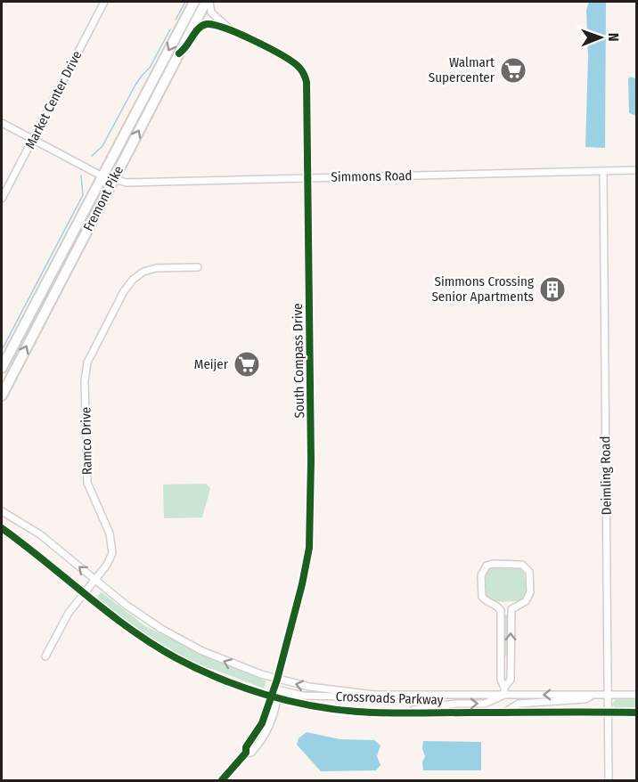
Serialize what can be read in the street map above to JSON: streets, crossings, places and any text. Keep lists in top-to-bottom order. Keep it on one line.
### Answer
{"streets":{"highway":["Fremont Pike"],"street":["Market Center Drive","Simmons Road","South Compass Drive","Ramco Drive","Deimling Road","Crossroads Parkway"]},"crossings":[["Simmons Road","Fremont Pike"],["Simmons Road","South Compass Drive"],["Simmons Road","Deimling Road"],["Fremont Pike","South Compass Drive"],["South Compass Drive","Crossroads Parkway"],["Ramco Drive","Crossroads Parkway"],["Deimling Road","Crossroads Parkway"]],"places":{"supermarket":["Walmart Supercenter","Meijer"],"building":["Simmons Crossing Senior Apartments"]},"north":"right"}
